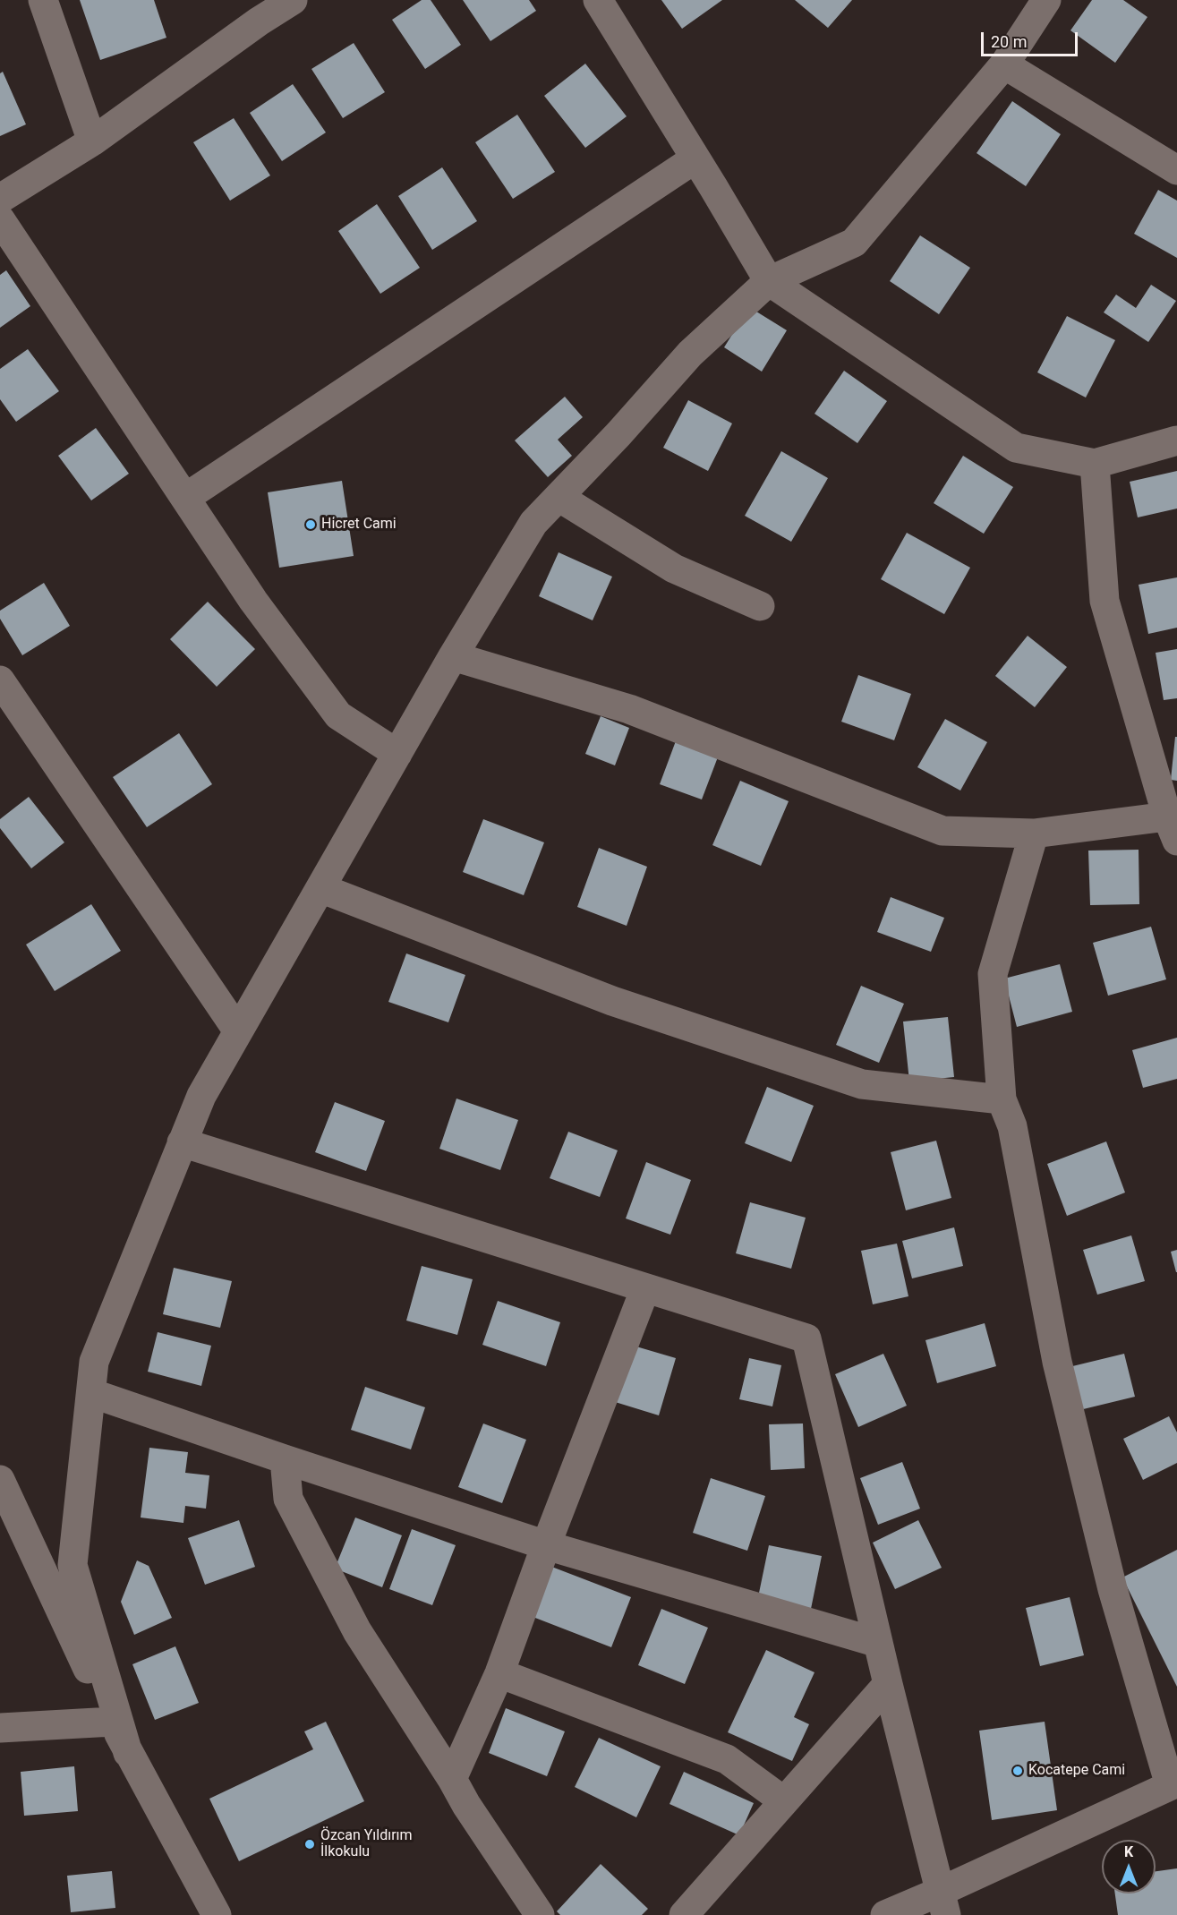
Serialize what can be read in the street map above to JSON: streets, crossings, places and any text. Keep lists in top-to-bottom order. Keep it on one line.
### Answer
{"places":["Hicret Cami","Kocatepe Cami","Özcan Yıldırım İlkokulu"],"scale_bar":"20 m","north":"top"}
